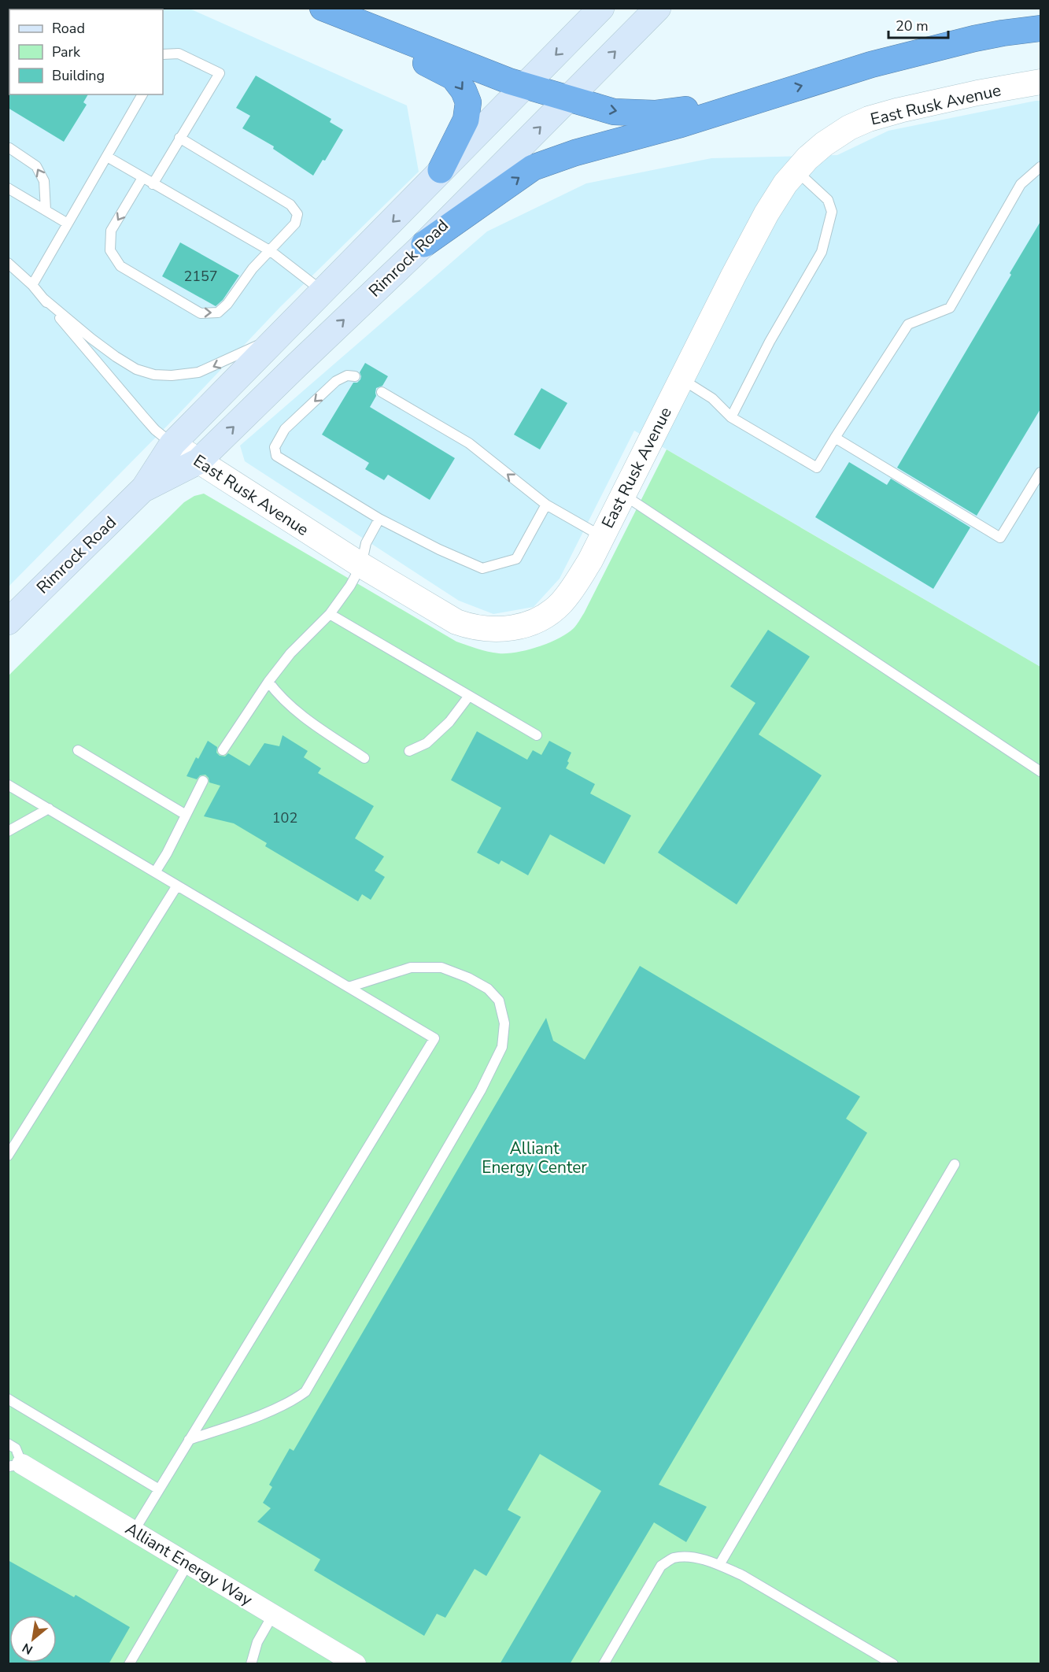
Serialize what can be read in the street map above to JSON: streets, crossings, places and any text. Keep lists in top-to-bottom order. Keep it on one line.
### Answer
{"streets":{"main road":["Rimrock Road"],"street":["East Rusk Avenue","Alliant Energy Way"]},"crossings":[["East Rusk Avenue","Rimrock Road"]],"parks":["Alliant Energy Center"],"house_numbers":["2157","102"],"legend":["Road","Park","Building"],"scale_bar":"20 m","north":"bottom left"}
